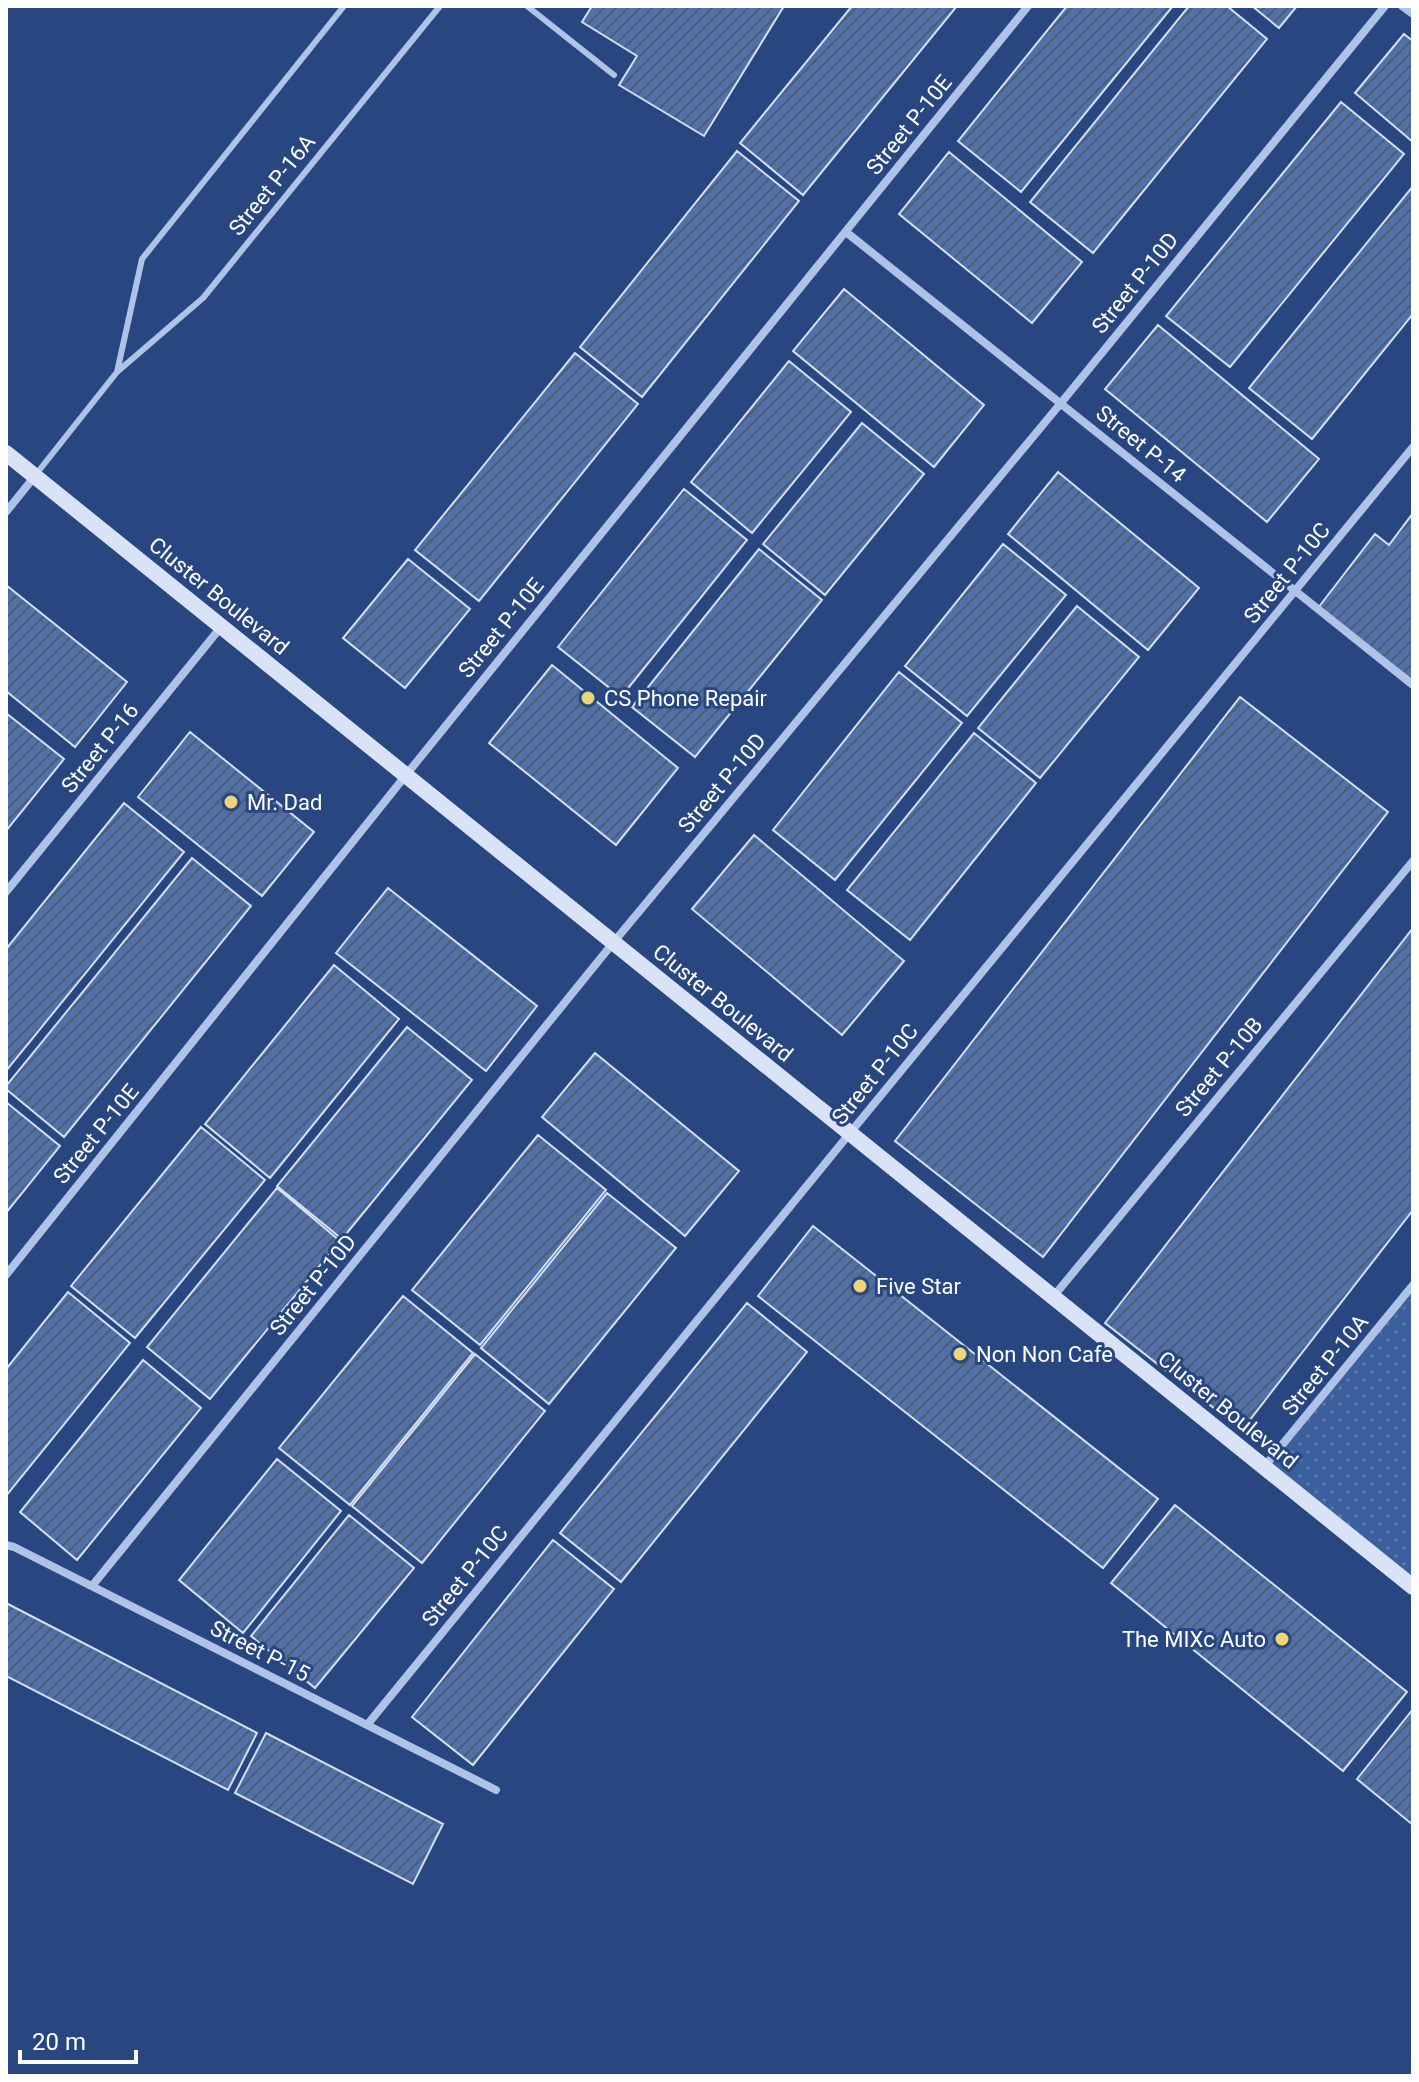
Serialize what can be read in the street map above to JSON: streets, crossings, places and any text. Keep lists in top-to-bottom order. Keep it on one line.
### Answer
{"streets":{"street":["Street P-10E","Street P-10D","Street P-14","Street P-10C","Cluster Boulevard","Street P-16","Street P-10B","Street P-10A","Street P-15"],"lane":["Street P-16A"]},"crossings":[["Street P-10E","Street P-14"],["Street P-10E","Cluster Boulevard"],["Street P-16A","Cluster Boulevard"],["Street P-10D","Street P-14"],["Street P-10D","Cluster Boulevard"],["Street P-10D","Street P-15"],["Street P-14","Street P-10C"],["Street P-10C","Cluster Boulevard"],["Street P-10C","Street P-15"],["Cluster Boulevard","Street P-16"],["Cluster Boulevard","Street P-10B"],["Cluster Boulevard","Street P-10A"]],"places":["CS Phone Repair","Mr. Dad","Five Star","Non Non Cafe","The MIXc Auto"],"scale_bar":"20 m"}
